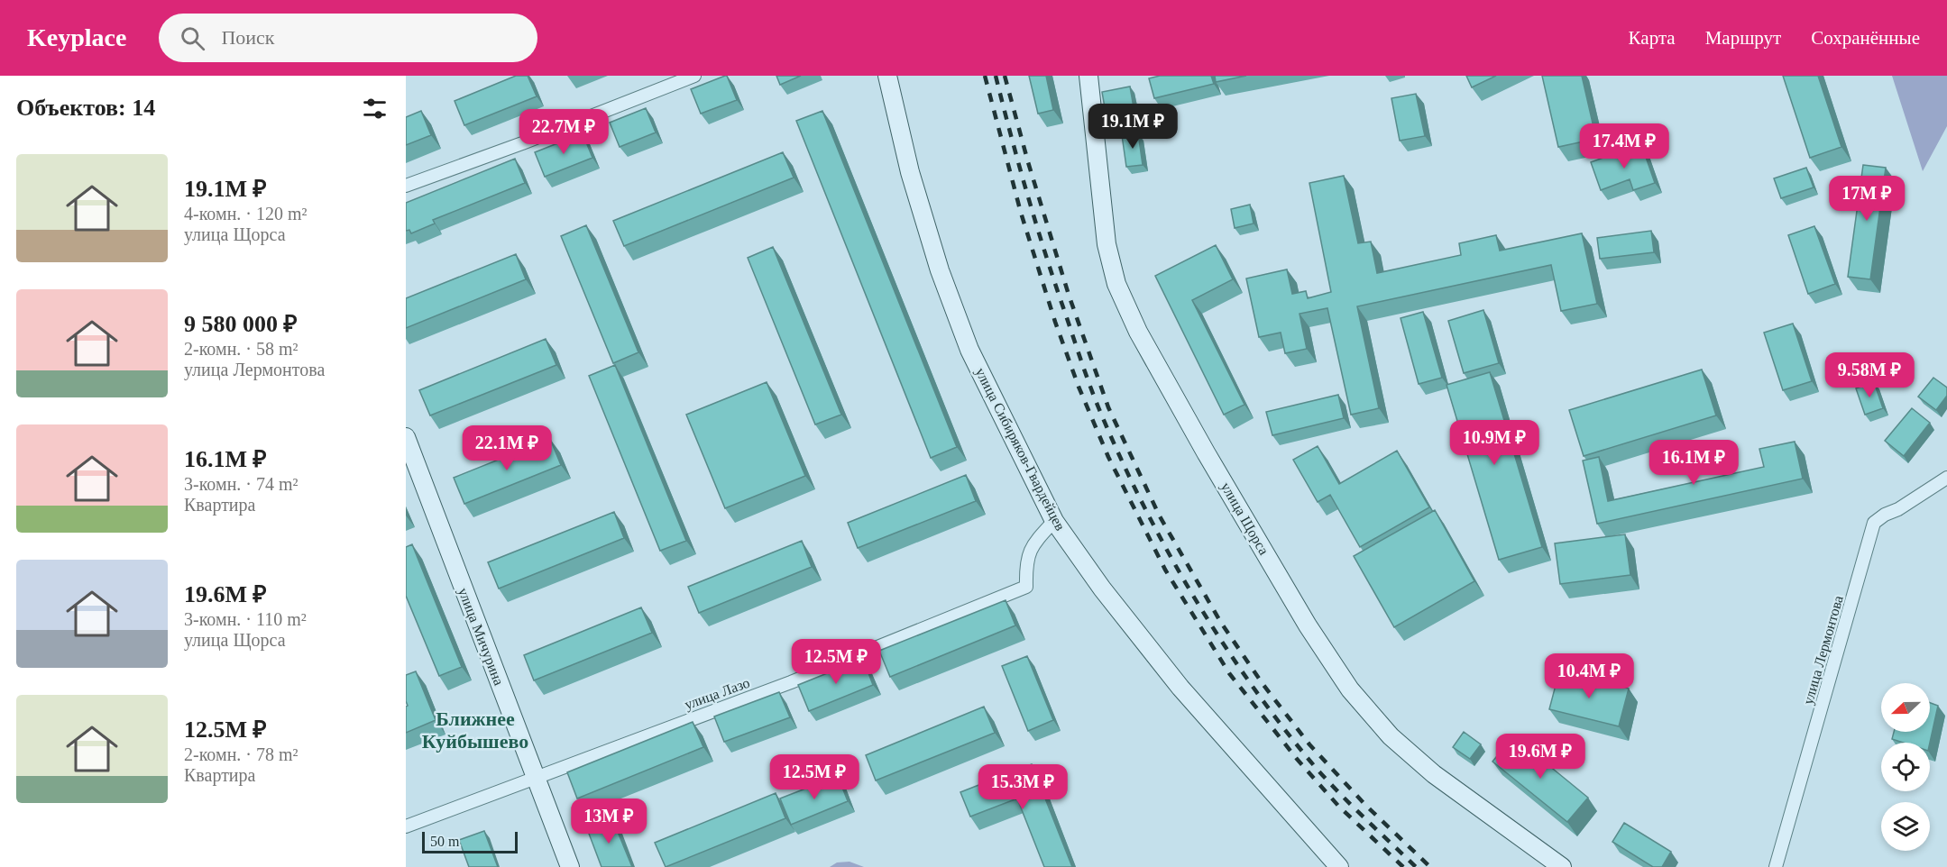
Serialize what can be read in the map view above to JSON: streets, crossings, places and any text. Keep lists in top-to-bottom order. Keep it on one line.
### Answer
{"streets":{"street":["улица Сибиряков-Гвардейцев","улица Щорса","улица Мичурина","улица Лермонтова","улица Лазо"]},"crossings":[["улица Сибиряков-Гвардейцев","улица Лазо"],["улица Мичурина","улица Лазо"]],"districts":["Ближнее Куйбышево"],"scale_bar":"50 m","north":"left","page":{"header":"Keyplace","search":"Поиск","nav":["Карта","Маршрут","Сохранённые"],"heading":"Объектов: 14","price":["19.1M ₽","22.7M ₽","17.4M ₽","17M ₽","9.58M ₽","10.9M ₽","22.1M ₽","16.1M ₽","12.5M ₽","10.4M ₽","19.6M ₽","12.5M ₽","15.3M ₽","13M ₽"],"list":[{"name":"19.1M ₽","note":"4-комн. · 120 m² · улица Щорса"},{"name":"9 580 000 ₽","note":"2-комн. · 58 m² · улица Лермонтова"},{"name":"16.1M ₽","note":"3-комн. · 74 m² · Квартира"},{"name":"19.6M ₽","note":"3-комн. · 110 m² · улица Щорса"},{"name":"12.5M ₽","note":"2-комн. · 78 m² · Квартира"}],"scale":"50 m"}}
